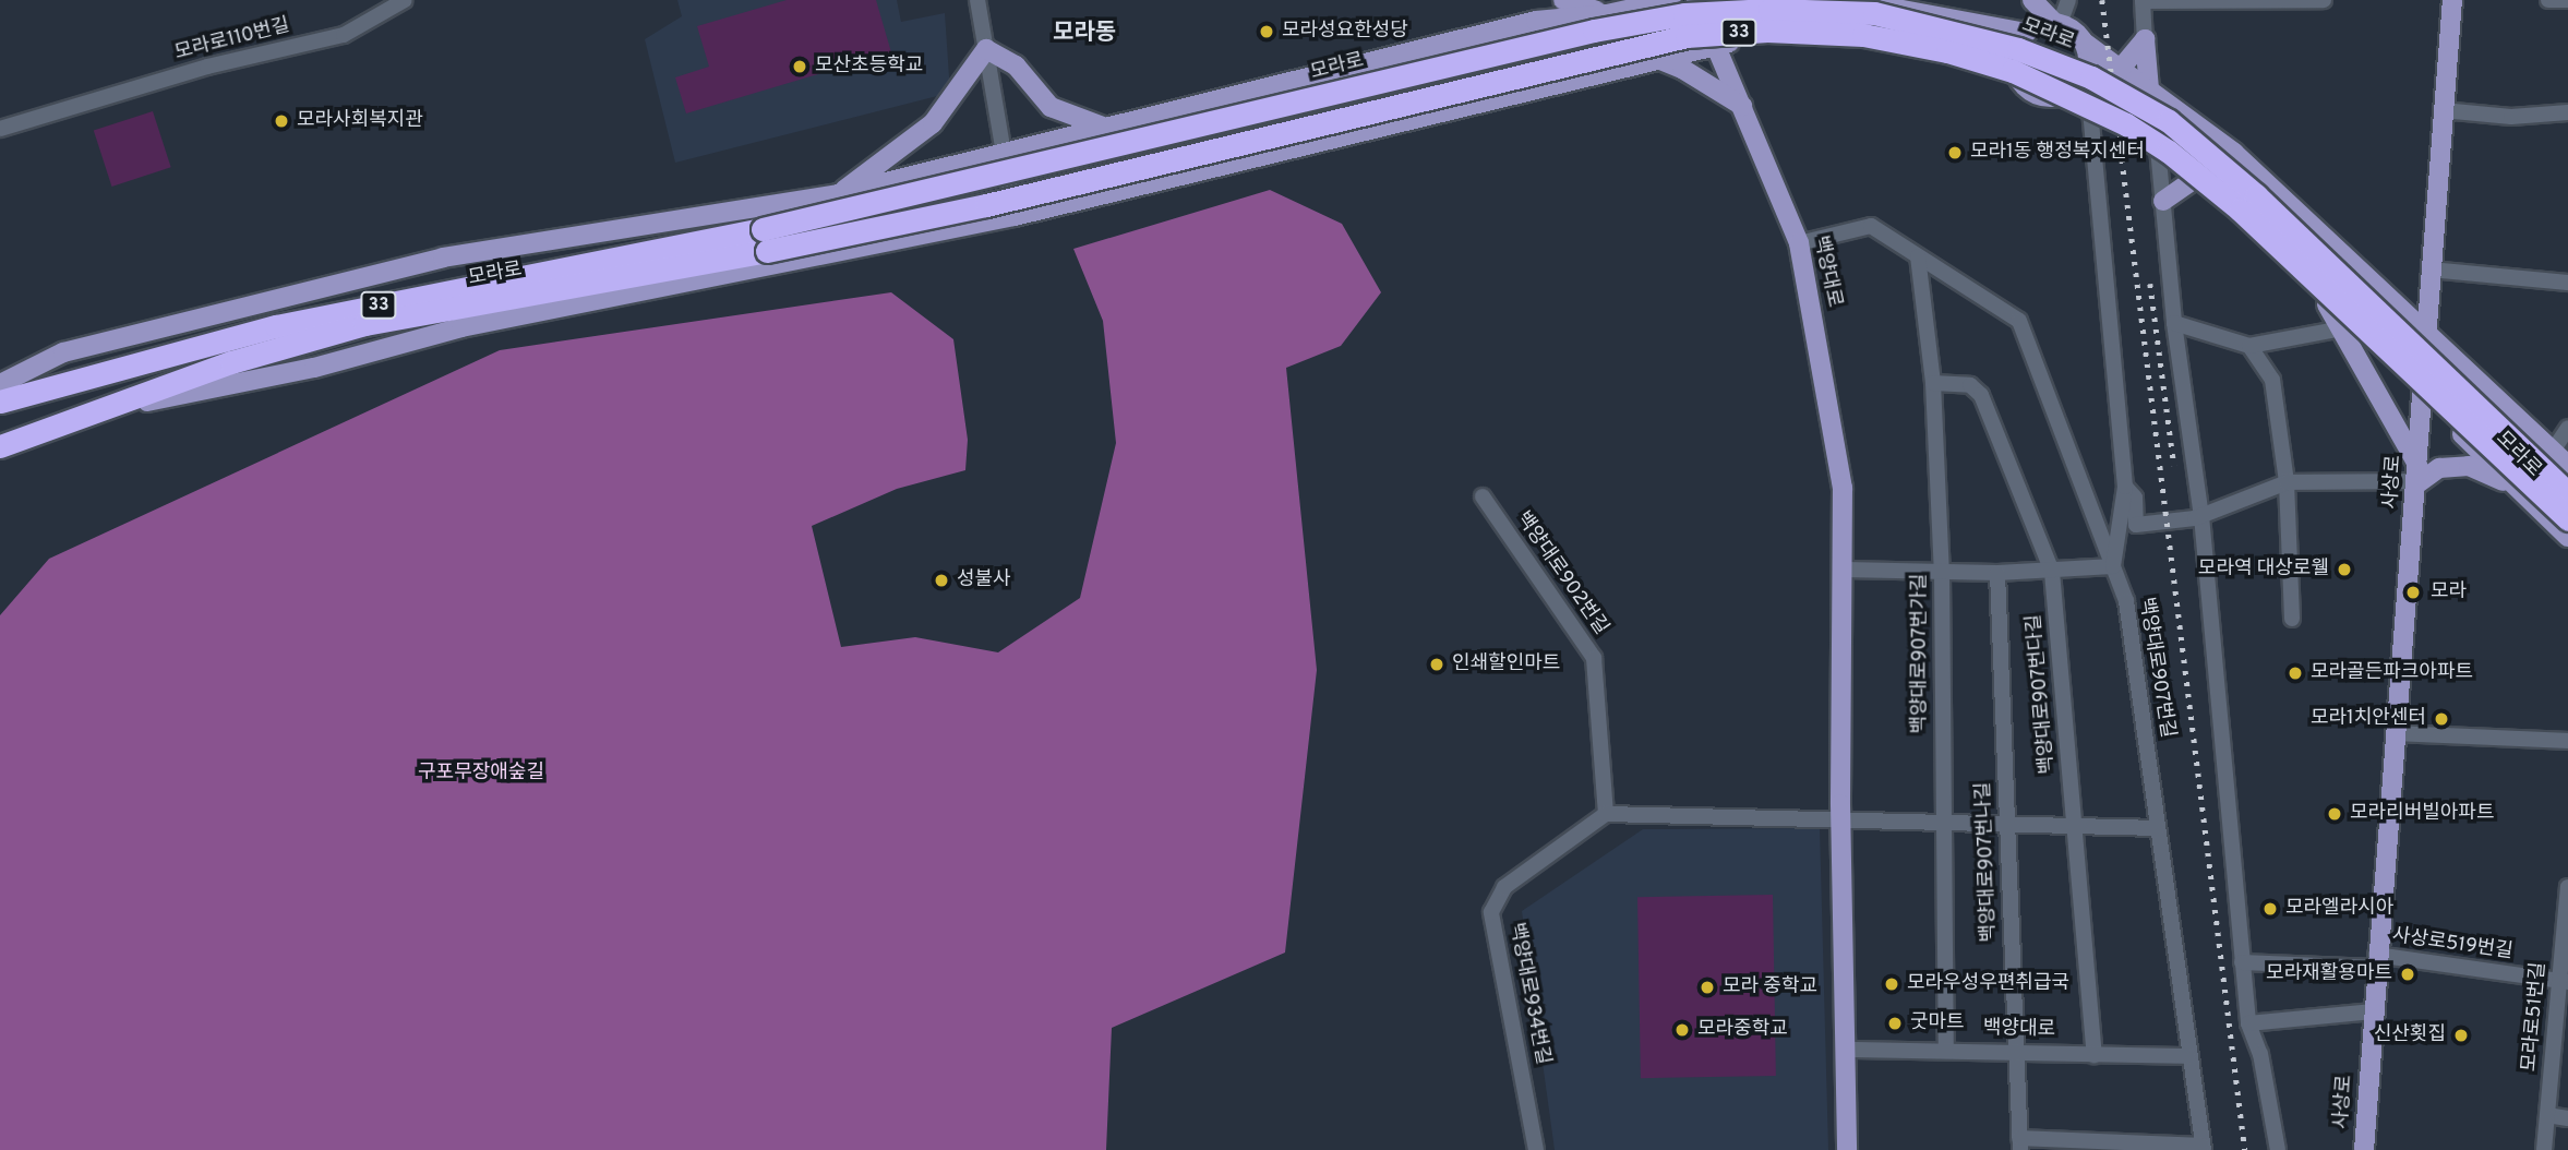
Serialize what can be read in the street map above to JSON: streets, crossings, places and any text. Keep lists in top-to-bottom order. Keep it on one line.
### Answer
{"streets":{"highway":["33","모라로"],"main road":["백양대로","사상로"],"street":["모라로110번길","백양대로902번길","백양대로907번가길","백양대로907번길","백양대로907번다길","백양대로907번나길","사상로519번길","백양대로934번길","모라로51번길"]},"crossings":[["모라로","사상로"],["백양대로","백양대로907번가길"],["백양대로","백양대로907번길"],["백양대로","백양대로907번다길"],["백양대로","백양대로907번나길"],["사상로","사상로519번길"],["백양대로902번길","백양대로934번길"],["백양대로907번가길","백양대로907번길"],["백양대로907번가길","백양대로907번다길"],["사상로519번길","모라로51번길"]],"districts":["모라동"],"parks":["구포무장애숲길"],"places":["모라성요한성당","모산초등학교","모라사회복지관","모라1동 행정복지센터","모라역 대상로웰","성불사","모라","인쇄할인마트","모라골든파크아파트","모라1치안센터","모라리버빌아파트","모라엘라시아","모라재활용마트","모라우성우편취급국","모라 중학교","굿마트","모라중학교","신산횟집"]}
